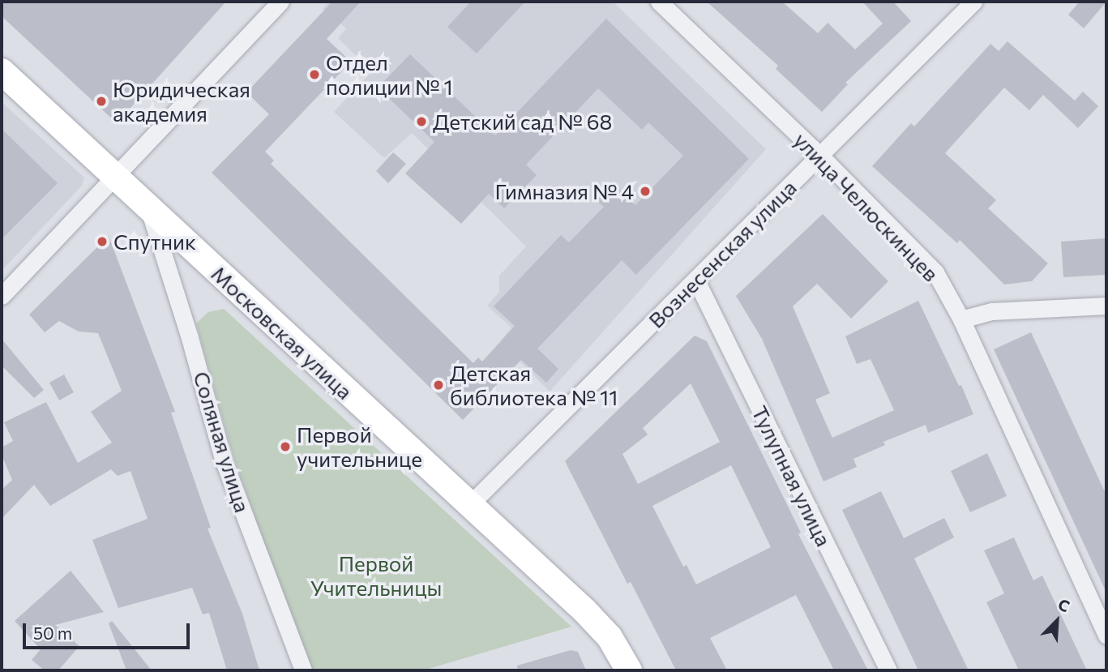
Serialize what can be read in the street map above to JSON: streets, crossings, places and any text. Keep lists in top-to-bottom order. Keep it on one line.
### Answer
{"streets":{"main road":["Московская улица"],"street":["улица Челюскинцев","Вознесенская улица","Соляная улица","Тулупная улица"]},"crossings":[["улица Челюскинцев","Вознесенская улица"],["Вознесенская улица","Московская улица"],["Вознесенская улица","Тулупная улица"],["Московская улица","Соляная улица"]],"parks":["Первой Учительницы"],"places":["Отдел полиции № 1","Юридическая академия","Детский сад № 68","Гимназия № 4","Спутник","Детская библиотека № 11","Первой учительнице"],"scale_bar":"50 m","north":"top right"}
